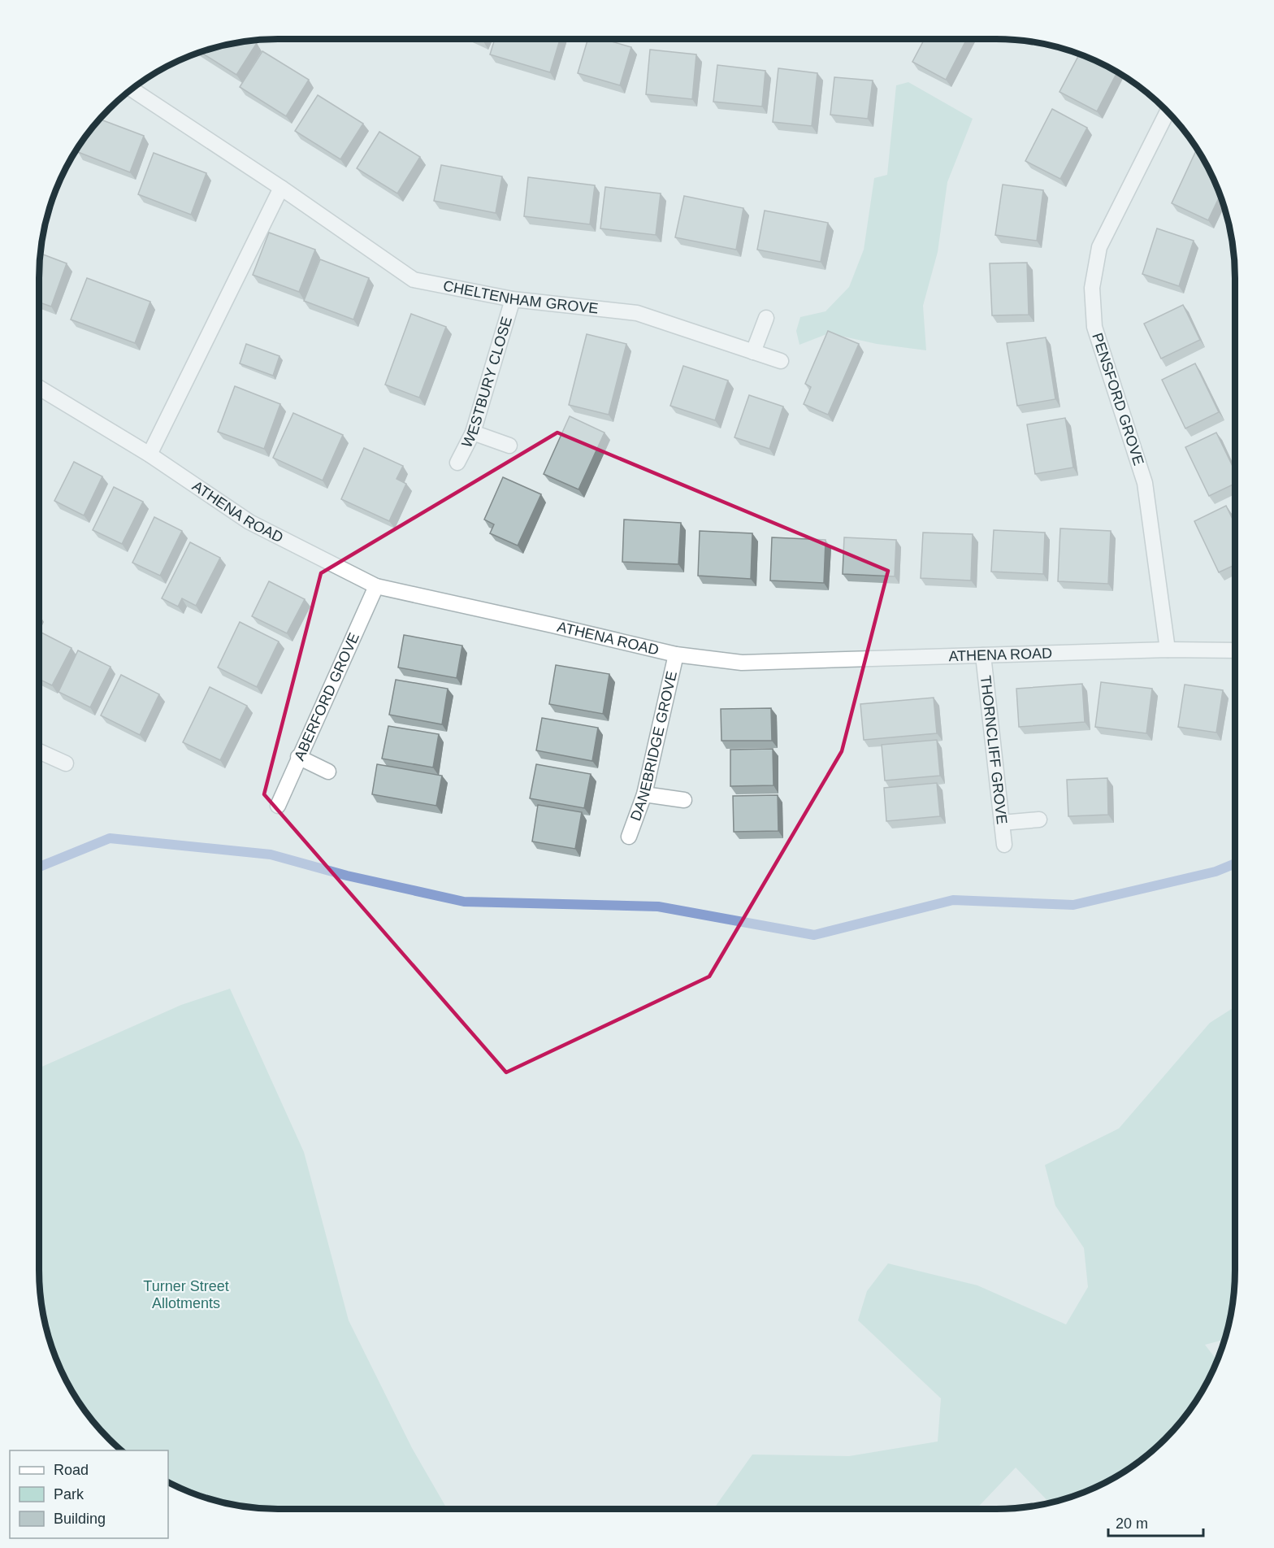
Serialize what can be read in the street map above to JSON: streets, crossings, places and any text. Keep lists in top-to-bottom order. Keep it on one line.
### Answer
{"streets":{"street":["CHELTENHAM GROVE","WESTBURY CLOSE","PENSFORD GROVE","ATHENA ROAD","ABERFORD GROVE","DANEBRIDGE GROVE","THORNCLIFF GROVE"]},"crossings":[["CHELTENHAM GROVE","WESTBURY CLOSE"],["PENSFORD GROVE","ATHENA ROAD"],["ATHENA ROAD","ABERFORD GROVE"],["ATHENA ROAD","DANEBRIDGE GROVE"],["ATHENA ROAD","THORNCLIFF GROVE"]],"parks":["Turner Street Allotments"],"legend":["Road","Park","Building"],"scale_bar":"20 m"}
